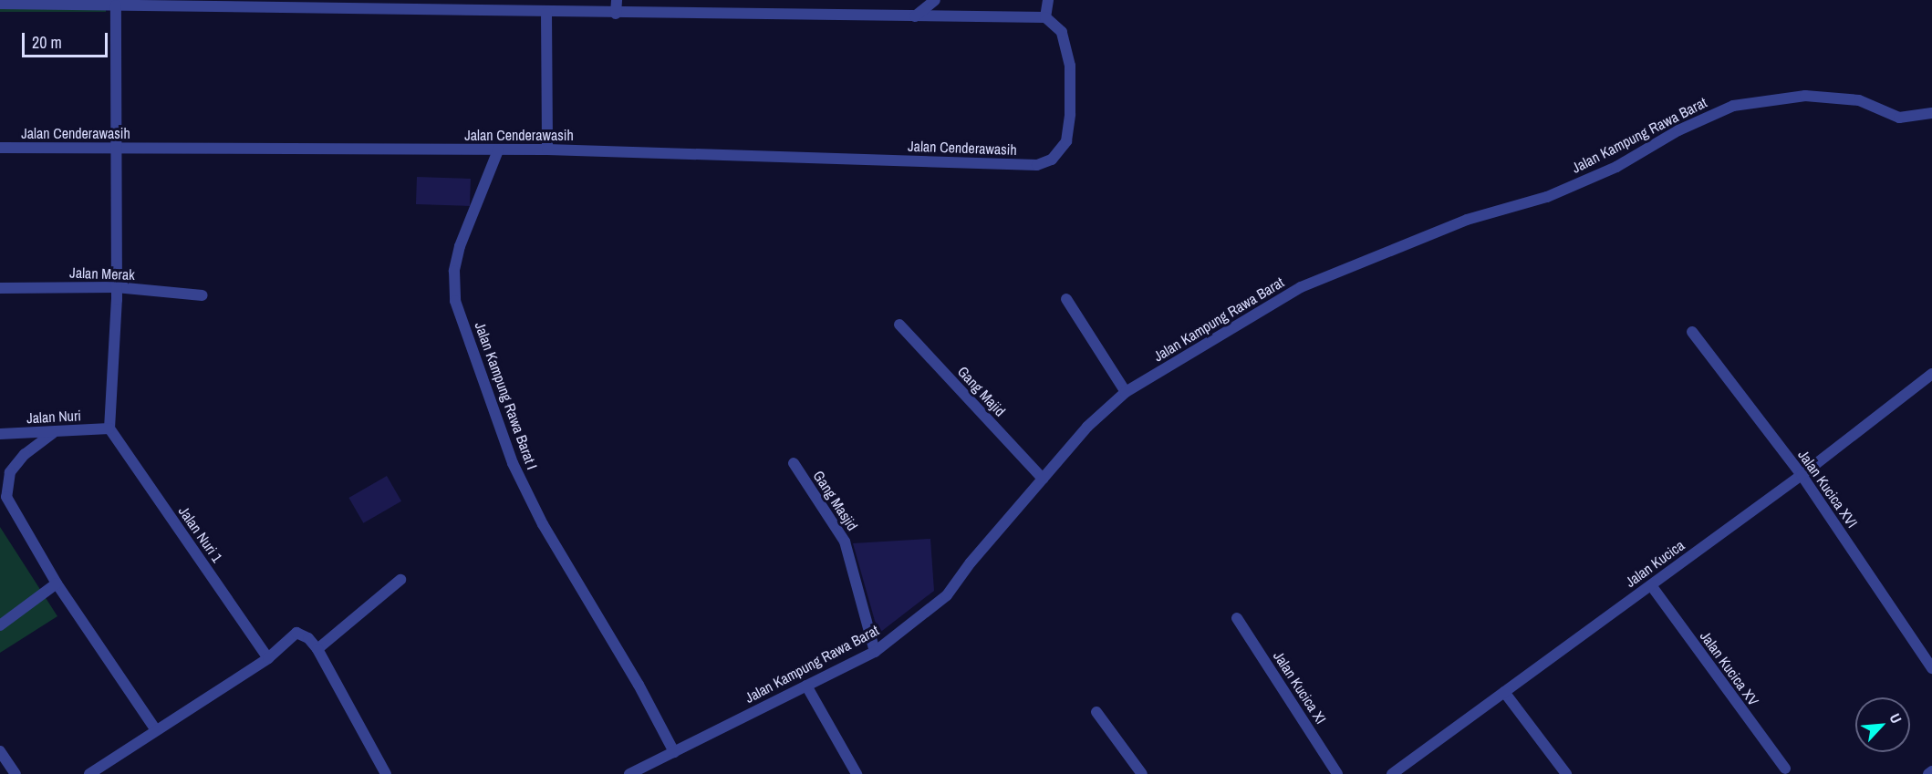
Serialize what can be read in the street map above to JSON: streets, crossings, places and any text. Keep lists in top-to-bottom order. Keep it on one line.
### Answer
{"streets":{"street":["Jalan Cenderawasih","Jalan Kampung Rawa Barat","Jalan Merak","Gang Majid","Jalan Kampung Rawa Barat I","Jalan Nuri","Jalan Kucica XVI","Gang Masjid","Jalan Nuri 1","Jalan Kucica","Jalan Kucica XV","Jalan Kucica XI"]},"crossings":[["Jalan Cenderawasih","Jalan Kampung Rawa Barat I"],["Jalan Kampung Rawa Barat","Gang Majid"],["Jalan Kampung Rawa Barat","Jalan Kampung Rawa Barat I"],["Jalan Kampung Rawa Barat","Gang Masjid"],["Jalan Nuri","Jalan Nuri 1"],["Jalan Kucica XVI","Jalan Kucica"],["Jalan Kucica","Jalan Kucica XV"]],"scale_bar":"20 m","north":"top right"}
